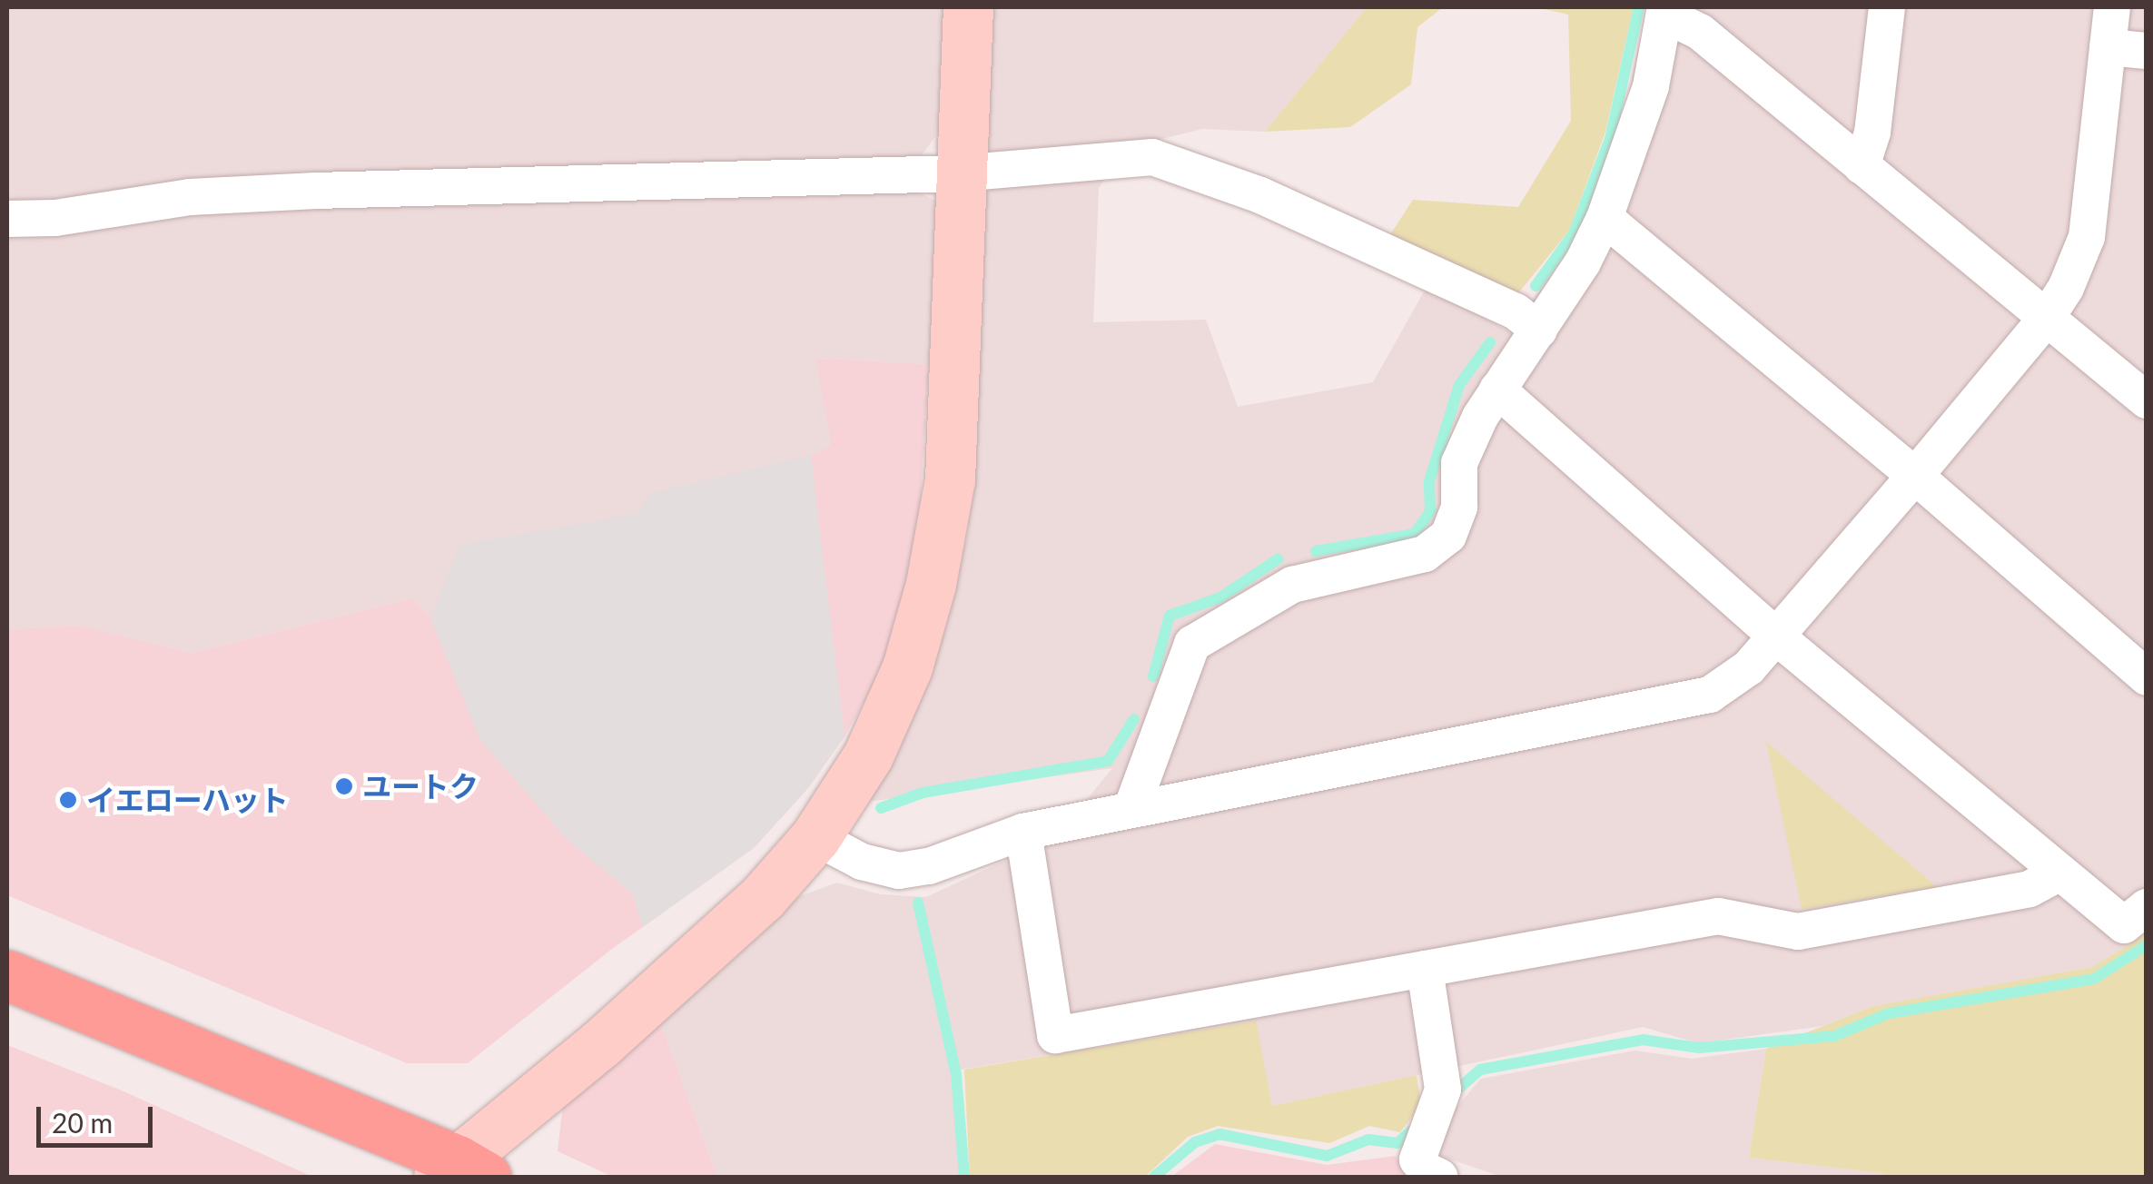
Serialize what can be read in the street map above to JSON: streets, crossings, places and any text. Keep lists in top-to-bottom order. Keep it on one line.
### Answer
{"places":["ユートク","イエローハット"],"scale_bar":"20 m"}
